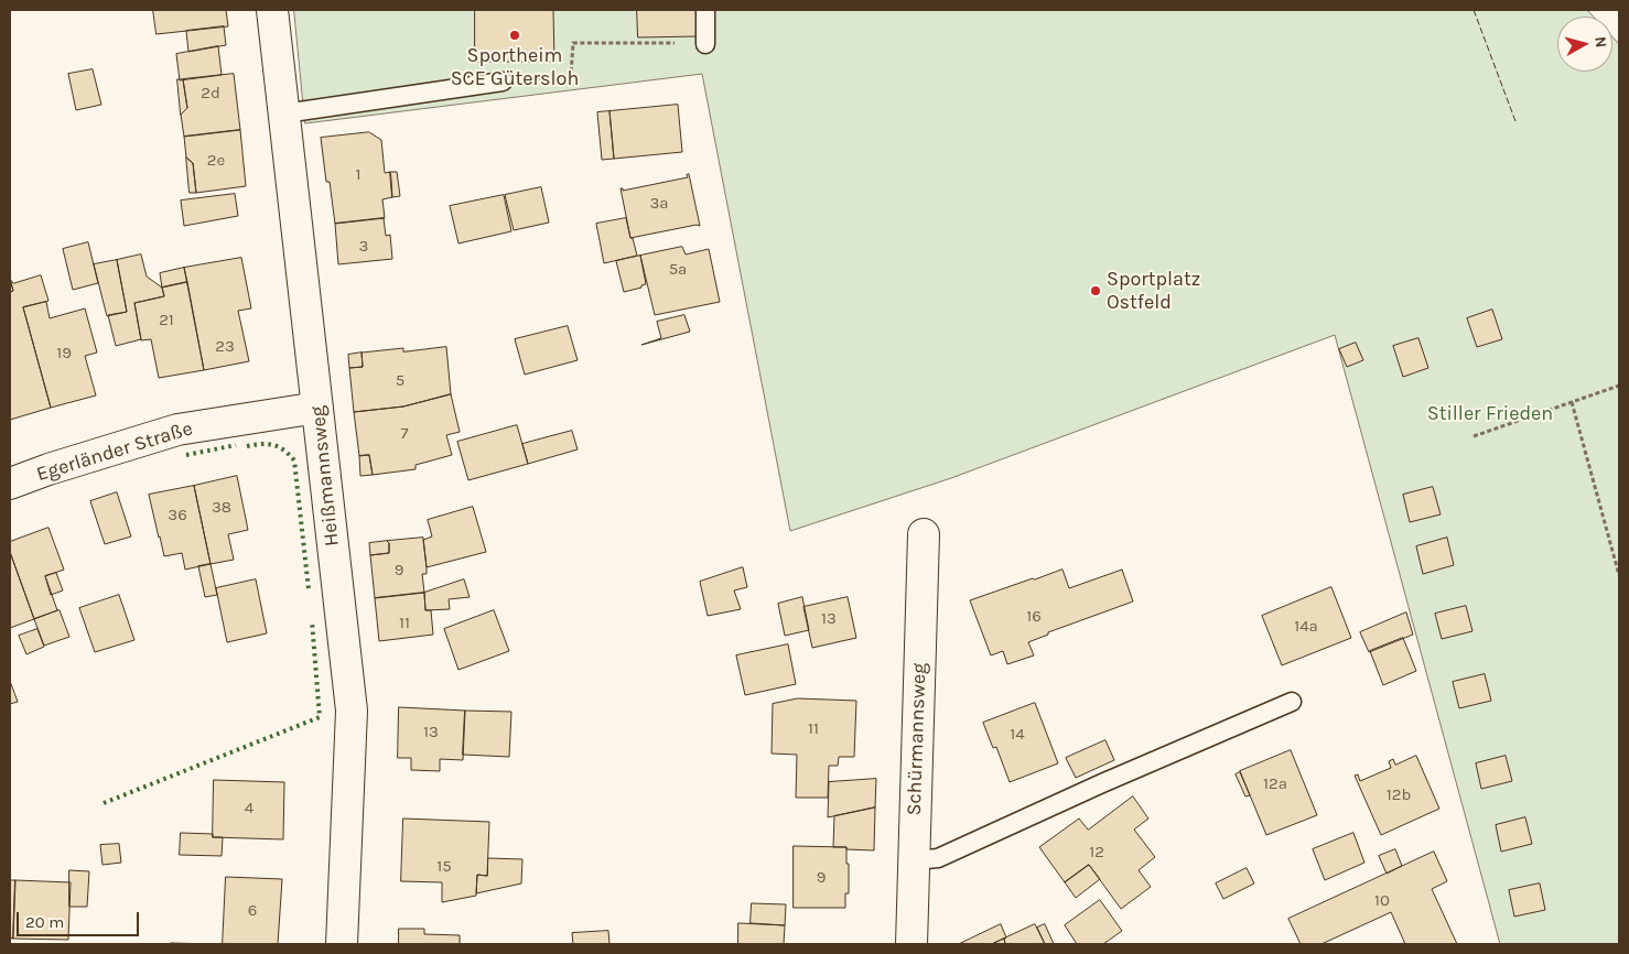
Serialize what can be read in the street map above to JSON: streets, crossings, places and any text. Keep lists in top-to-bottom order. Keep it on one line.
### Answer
{"streets":{"street":["Egerländer Straße","Heißmannsweg","Schürmannsweg"]},"crossings":[["Egerländer Straße","Heißmannsweg"]],"parks":["Stiller Frieden"],"places":["Sportheim SCE Gütersloh","Sportplatz Ostfeld"],"house_numbers":["2d","2e","1","3a","3","5a","21","23","19","5","7","38","36","9","16","13","11","14a","11","13","14","12a","12b","4","12","15","9","10","6"],"scale_bar":"20 m","north":"right"}
